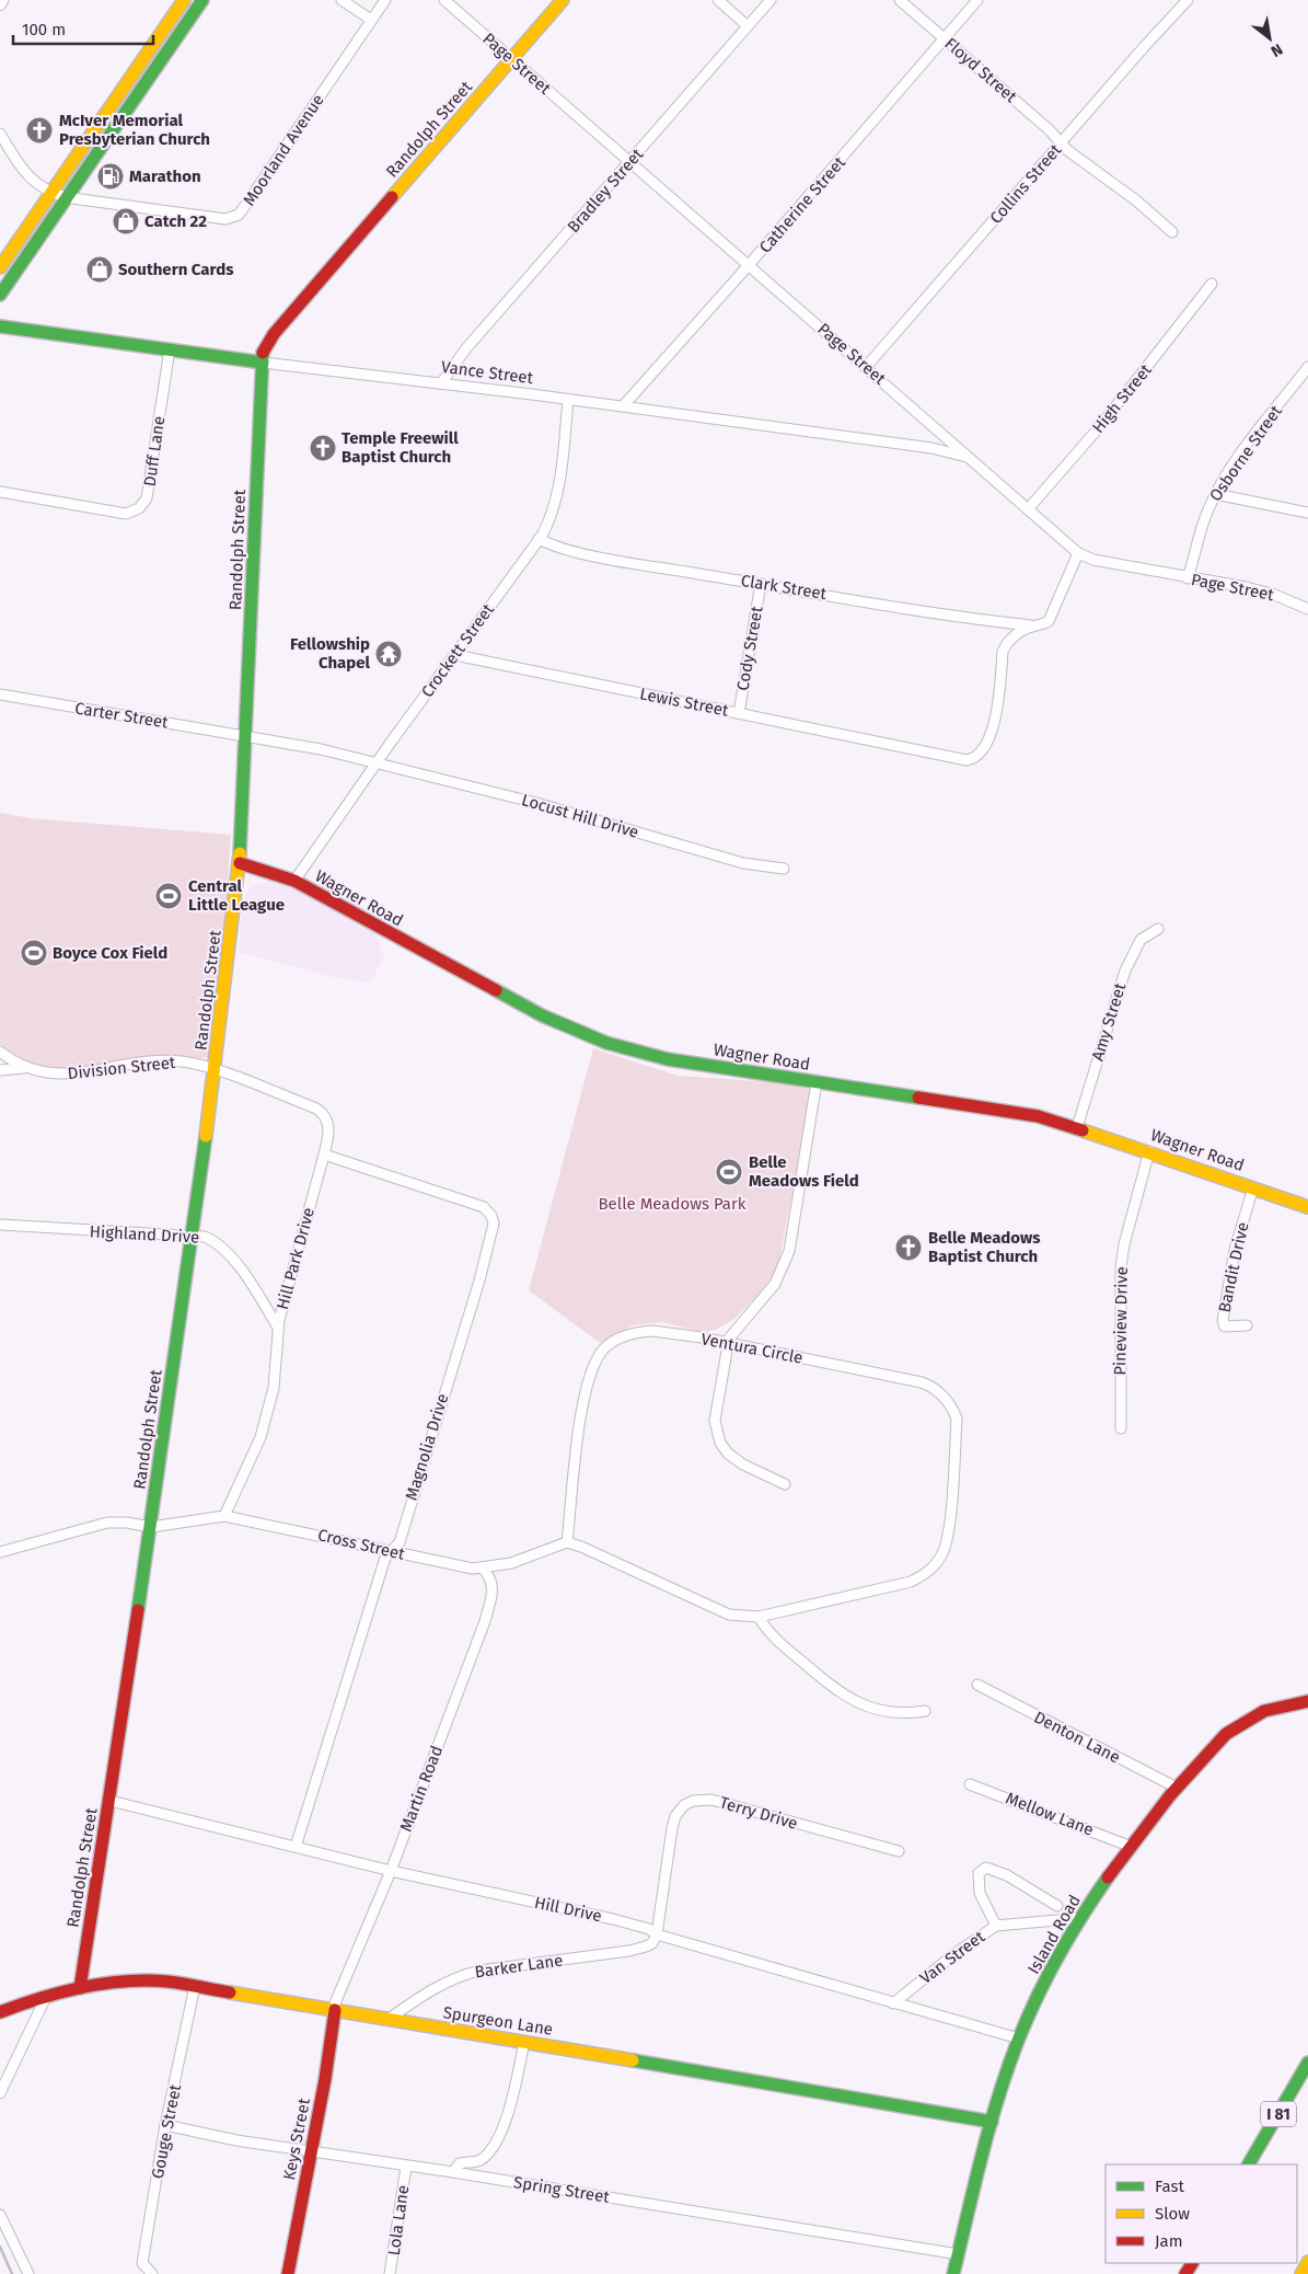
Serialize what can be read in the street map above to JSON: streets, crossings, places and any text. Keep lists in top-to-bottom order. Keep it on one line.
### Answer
{"streets":{"main road":["Randolph Street","Vance Street","Wagner Road","Island Road","Spurgeon Lane","I 81","Keys Street"],"street":["Page Street","Floyd Street","Moorland Avenue","Collins Street","Bradley Street","Catherine Street","High Street","Duff Lane","Osborne Street","Clark Street","Cody Street","Crockett Street","Lewis Street","Carter Street","Locust Hill Drive","Amy Street","Division Street","Highland Drive","Hill Park Drive","Bandit Drive","Pineview Drive","Ventura Circle","Magnolia Drive","Cross Street","Denton Lane","Martin Road","Terry Drive","Mellow Lane","Hill Drive","Van Street","Barker Lane","Gouge Street","Spring Street","Lola Lane"]},"crossings":[["Page Street","Randolph Street"],["Page Street","Collins Street"],["Page Street","Bradley Street"],["Page Street","Catherine Street"],["Page Street","Vance Street"],["Page Street","High Street"],["Page Street","Osborne Street"],["Page Street","Lewis Street"],["Floyd Street","Collins Street"],["Floyd Street","Catherine Street"],["Randolph Street","Vance Street"],["Randolph Street","Carter Street"],["Randolph Street","Wagner Road"],["Randolph Street","Division Street"],["Randolph Street","Highland Drive"],["Randolph Street","Hill Park Drive"],["Randolph Street","Cross Street"],["Randolph Street","Hill Drive"],["Randolph Street","Spurgeon Lane"],["Bradley Street","Vance Street"],["Catherine Street","Vance Street"],["Vance Street","Duff Lane"],["Vance Street","Crockett Street"],["Clark Street","Cody Street"],["Clark Street","Crockett Street"],["Clark Street","Lewis Street"],["Cody Street","Lewis Street"],["Crockett Street","Lewis Street"],["Crockett Street","Carter Street"],["Crockett Street","Locust Hill Drive"],["Crockett Street","Wagner Road"],["Carter Street","Locust Hill Drive"],["Wagner Road","Amy Street"],["Wagner Road","Bandit Drive"],["Wagner Road","Pineview Drive"],["Division Street","Hill Park Drive"],["Highland Drive","Hill Park Drive"],["Hill Park Drive","Magnolia Drive"],["Hill Park Drive","Cross Street"],["Ventura Circle","Cross Street"],["Magnolia Drive","Cross Street"],["Magnolia Drive","Hill Drive"],["Cross Street","Martin Road"],["Denton Lane","Island Road"],["Martin Road","Hill Drive"],["Martin Road","Spurgeon Lane"],["Martin Road","Keys Street"],["Terry Drive","Hill Drive"],["Terry Drive","Barker Lane"],["Mellow Lane","Island Road"],["Hill Drive","Island Road"],["Hill Drive","Van Street"],["Hill Drive","Barker Lane"],["Island Road","Van Street"],["Island Road","Spurgeon Lane"],["Island Road","Spring Street"],["Barker Lane","Spurgeon Lane"],["Spurgeon Lane","Gouge Street"],["Spurgeon Lane","Keys Street"],["Gouge Street","Spring Street"],["Keys Street","Spring Street"],["Spring Street","Lola Lane"]],"parks":["Belle Meadows Park"],"places":{"church":["McIver Memorial Presbyterian Church","Temple Freewill Baptist Church","Belle Meadows Baptist Church"],"fuel station":["Marathon"],"shop":["Catch 22","Southern Cards"],"temple":["Fellowship Chapel"],"sports":["Central Little League","Boyce Cox Field","Belle Meadows Field"]},"legend":["Fast","Slow","Jam"],"scale_bar":"100 m","north":"bottom right"}
